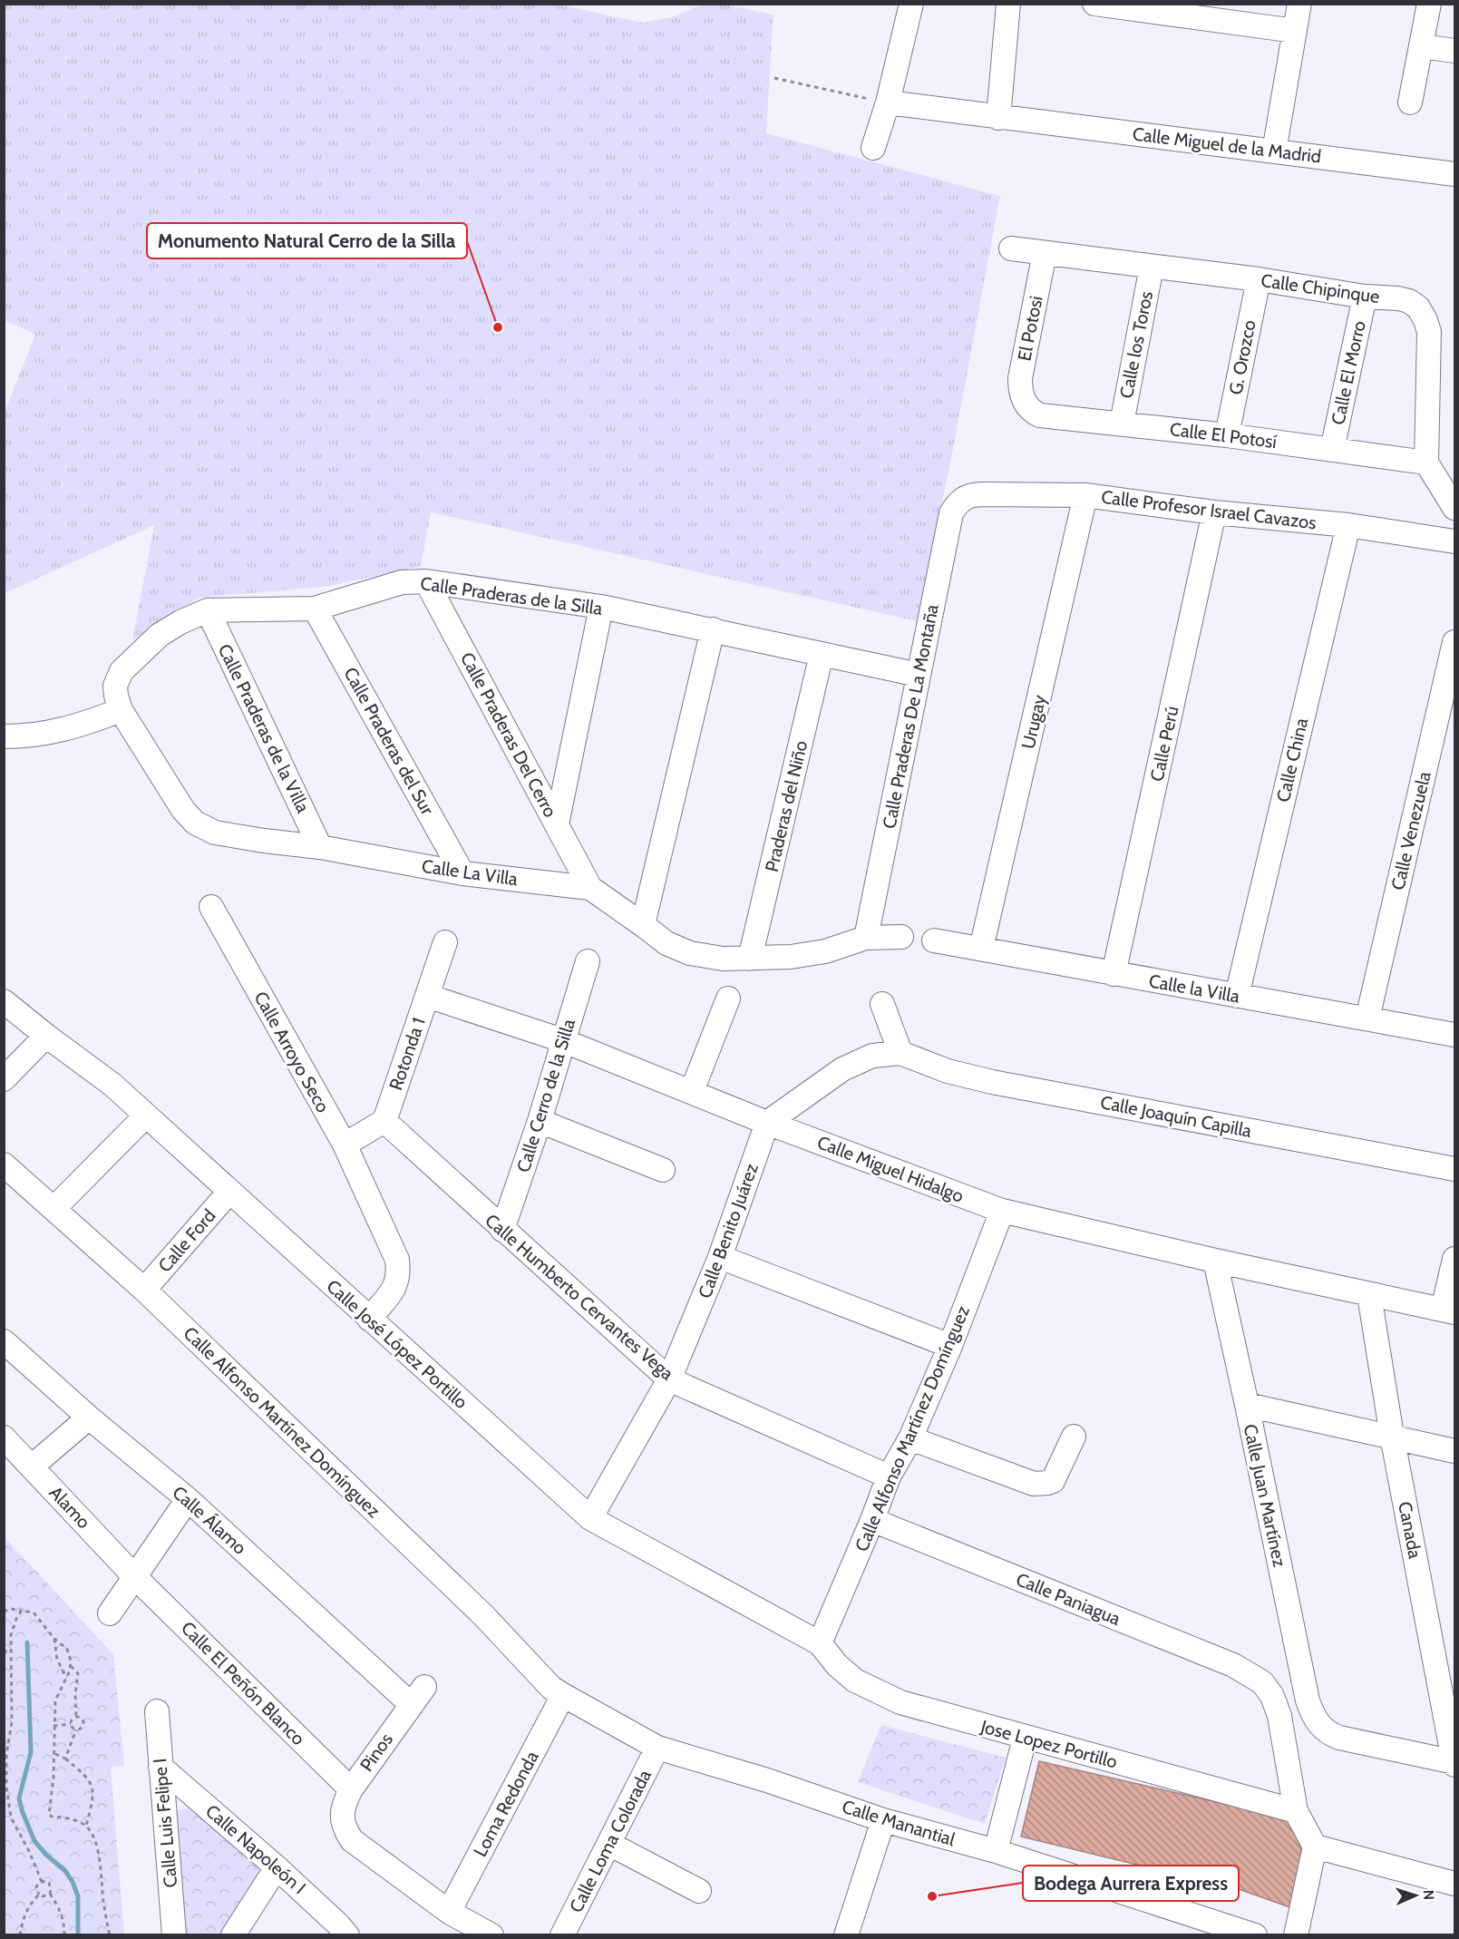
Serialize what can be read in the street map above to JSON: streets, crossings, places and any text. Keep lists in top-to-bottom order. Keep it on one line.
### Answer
{"streets":{"street":["Calle Miguel de la Madrid","Calle Chipinque","El Potosi","Calle los Toros","G. Orozco","Calle El Morro","Calle El Potosí","Calle Profesor Israel Cavazos","Calle Praderas de la Silla","Calle Praderas De La Montaña","Urugay","Calle Praderas de la Villa","Calle Praderas Del Cerro","Calle Praderas del Sur","Calle Perú","Calle China","Praderas del Niño","Calle Venezuela","Calle La Villa","Calle la Villa","Calle Arroyo Seco","Rotonda 1","Calle Cerro de la Silla","Calle Joaquín Capilla","Calle Miguel Hidalgo","Calle Benito Juárez","Calle Ford","Calle Humberto Cervantes Vega","Calle José López Portillo","Calle Alfonso Martínez Domínguez","Calle Juan Martínez","Alamo","Calle Álamo","Canada","Calle Paniagua","Calle El Peñón Blanco","Jose Lopez Portillo","Pinos","Loma Redonda","Calle Luis Felipe I","Calle Manantial","Calle Loma Colorada","Calle Napoleón I"]},"crossings":[["Calle Chipinque","El Potosi"],["Calle Chipinque","Calle los Toros"],["Calle Chipinque","G. Orozco"],["Calle Chipinque","Calle El Morro"],["Calle Chipinque","Calle El Potosí"],["El Potosi","Calle El Potosí"],["Calle los Toros","Calle El Potosí"],["G. Orozco","Calle El Potosí"],["Calle El Morro","Calle El Potosí"],["Calle Profesor Israel Cavazos","Calle Praderas De La Montaña"],["Calle Profesor Israel Cavazos","Urugay"],["Calle Profesor Israel Cavazos","Calle Perú"],["Calle Profesor Israel Cavazos","Calle China"],["Calle Praderas de la Silla","Calle Praderas De La Montaña"],["Calle Praderas de la Silla","Calle Praderas de la Villa"],["Calle Praderas de la Silla","Calle Praderas Del Cerro"],["Calle Praderas de la Silla","Calle Praderas del Sur"],["Calle Praderas de la Silla","Praderas del Niño"],["Calle Praderas de la Silla","Calle La Villa"],["Calle Praderas De La Montaña","Calle La Villa"],["Urugay","Calle la Villa"],["Calle Praderas de la Villa","Calle La Villa"],["Calle Praderas Del Cerro","Calle La Villa"],["Calle Praderas del Sur","Calle La Villa"],["Calle Perú","Calle la Villa"],["Calle China","Calle la Villa"],["Praderas del Niño","Calle La Villa"],["Calle Venezuela","Calle la Villa"],["Calle Arroyo Seco","Calle José López Portillo"],["Rotonda 1","Calle Miguel Hidalgo"],["Rotonda 1","Calle Humberto Cervantes Vega"],["Calle Cerro de la Silla","Calle Miguel Hidalgo"],["Calle Cerro de la Silla","Calle Humberto Cervantes Vega"],["Calle Miguel Hidalgo","Calle Benito Juárez"],["Calle Miguel Hidalgo","Calle Alfonso Martínez Domínguez"],["Calle Miguel Hidalgo","Calle Juan Martínez"],["Calle Miguel Hidalgo","Canada"],["Calle Benito Juárez","Calle Humberto Cervantes Vega"],["Calle Benito Juárez","Calle José López Portillo"],["Calle Ford","Calle José López Portillo"],["Calle Ford","Calle Alfonso Martínez Domínguez"],["Calle Humberto Cervantes Vega","Calle Alfonso Martínez Domínguez"],["Calle José López Portillo","Calle Alfonso Martínez Domínguez"],["Calle José López Portillo","Jose Lopez Portillo"],["Calle Alfonso Martínez Domínguez","Calle Paniagua"],["Calle Alfonso Martínez Domínguez","Jose Lopez Portillo"],["Calle Alfonso Martínez Domínguez","Loma Redonda"],["Calle Alfonso Martínez Domínguez","Calle Manantial"],["Calle Juan Martínez","Canada"],["Alamo","Calle El Peñón Blanco"],["Calle Álamo","Pinos"],["Calle Paniagua","Jose Lopez Portillo"],["Calle El Peñón Blanco","Pinos"],["Pinos","Loma Redonda"],["Loma Redonda","Calle Manantial"],["Calle Luis Felipe I","Calle Napoleón I"],["Calle Manantial","Calle Loma Colorada"]],"places":["Monumento Natural Cerro de la Silla","Bodega Aurrera Express"],"north":"right"}
